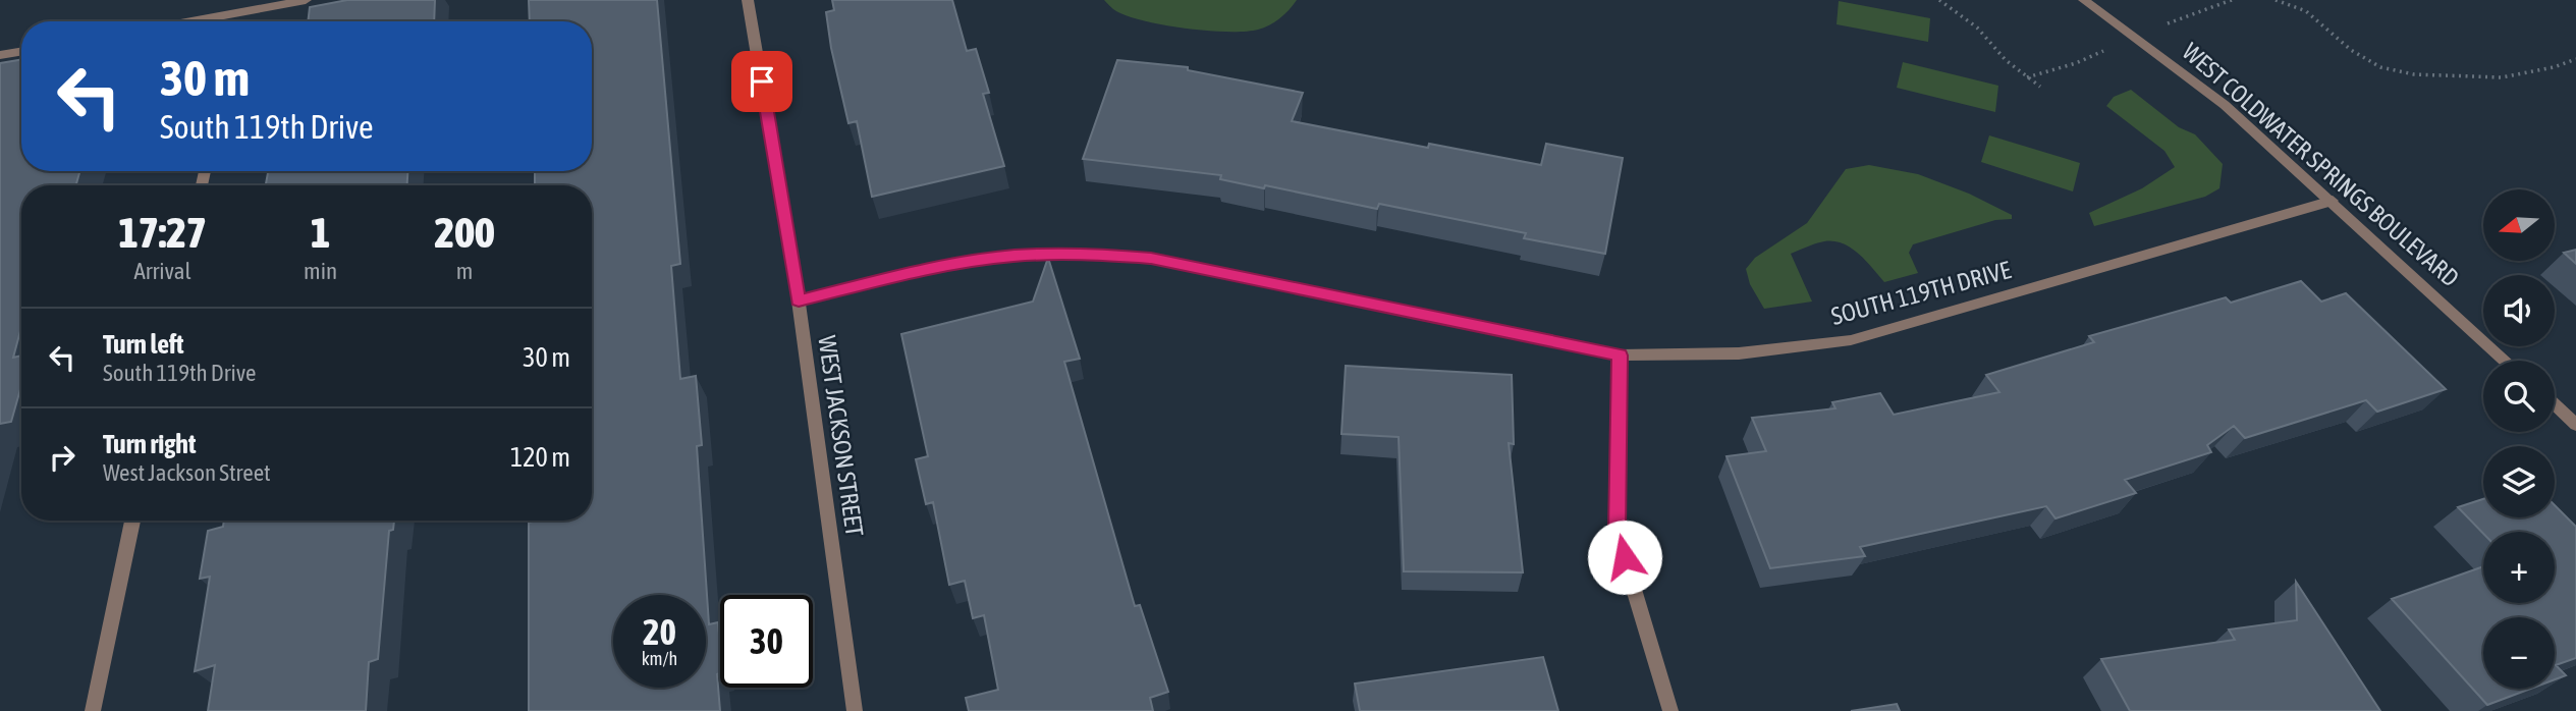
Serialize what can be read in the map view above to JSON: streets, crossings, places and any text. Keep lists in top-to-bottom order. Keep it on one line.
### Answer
{"streets":{"street":["WEST COLDWATER SPRINGS BOULEVARD","SOUTH 119TH DRIVE","WEST JACKSON STREET"]},"crossings":[["WEST COLDWATER SPRINGS BOULEVARD","SOUTH 119TH DRIVE"],["SOUTH 119TH DRIVE","WEST JACKSON STREET"]],"north":"left","page":{"turn":["30 m","South 119th Drive"],"eta":["17:27","Arrival","1","min","200","m"],"map_buttons":["+","−"],"list":[{"name":"Turn left","note":"South 119th Drive","value":"30 m"},{"name":"Turn right","note":"West Jackson Street","value":"120 m"}],"speed":"20 km/h","limit":"30"}}
